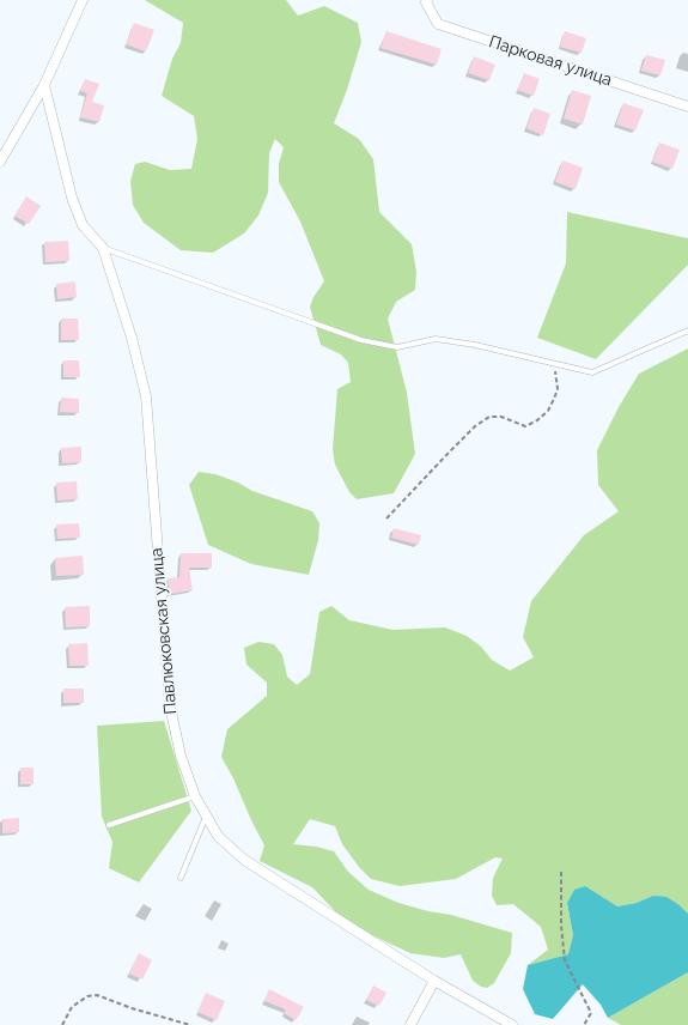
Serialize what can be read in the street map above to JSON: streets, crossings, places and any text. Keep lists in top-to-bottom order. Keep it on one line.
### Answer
{"streets":{"street":["Парковая улица","Павлюковская улица"]}}
